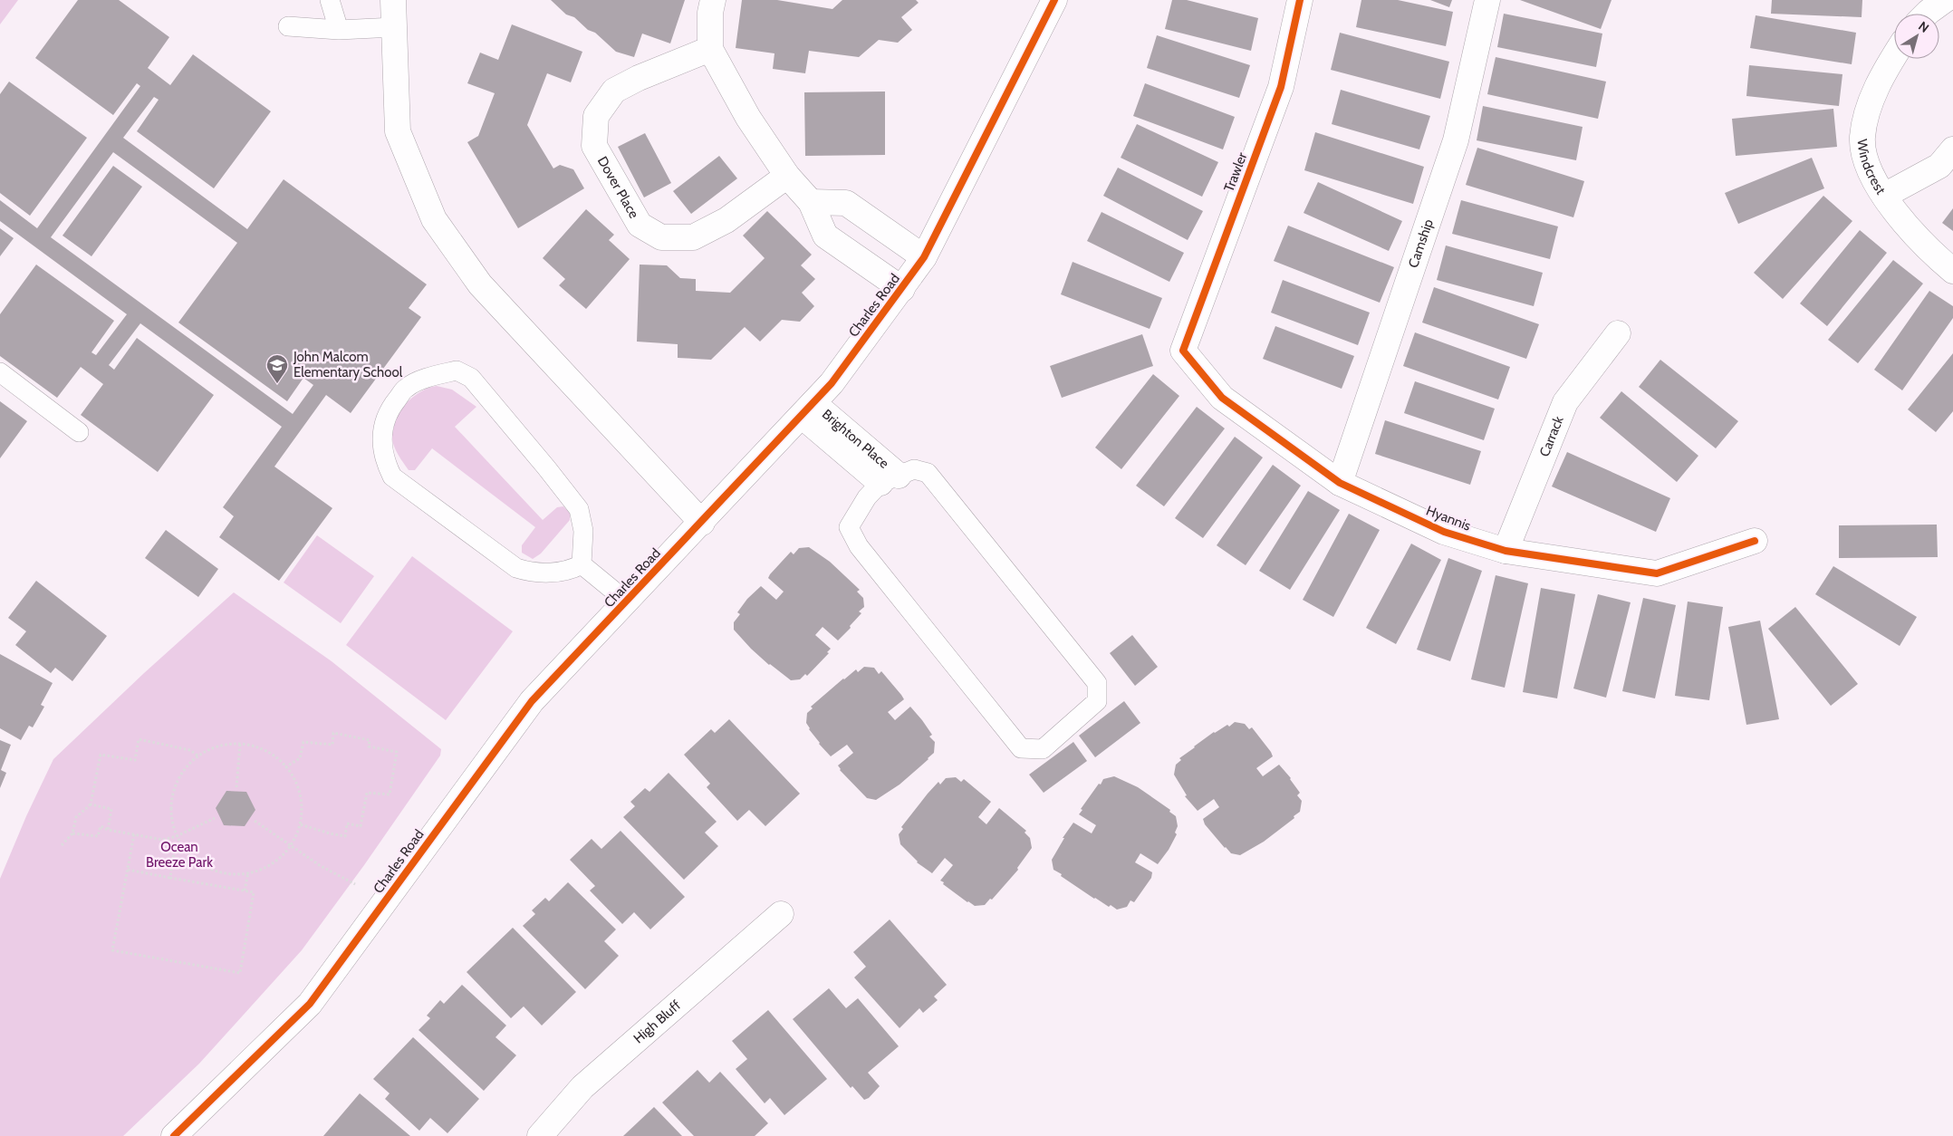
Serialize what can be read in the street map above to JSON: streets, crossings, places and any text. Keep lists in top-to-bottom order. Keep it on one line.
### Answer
{"streets":{"street":["Windcrest","Trawler","Dover Place","Camship","Charles Road","Carrack","Brighton Place","Hyannis","High Bluff"]},"crossings":[["Trawler","Hyannis"],["Camship","Hyannis"],["Charles Road","Brighton Place"],["Carrack","Hyannis"]],"parks":["Ocean Breeze Park"],"places":{"school or university":["John Malcom Elementary School"]},"north":"top right"}
